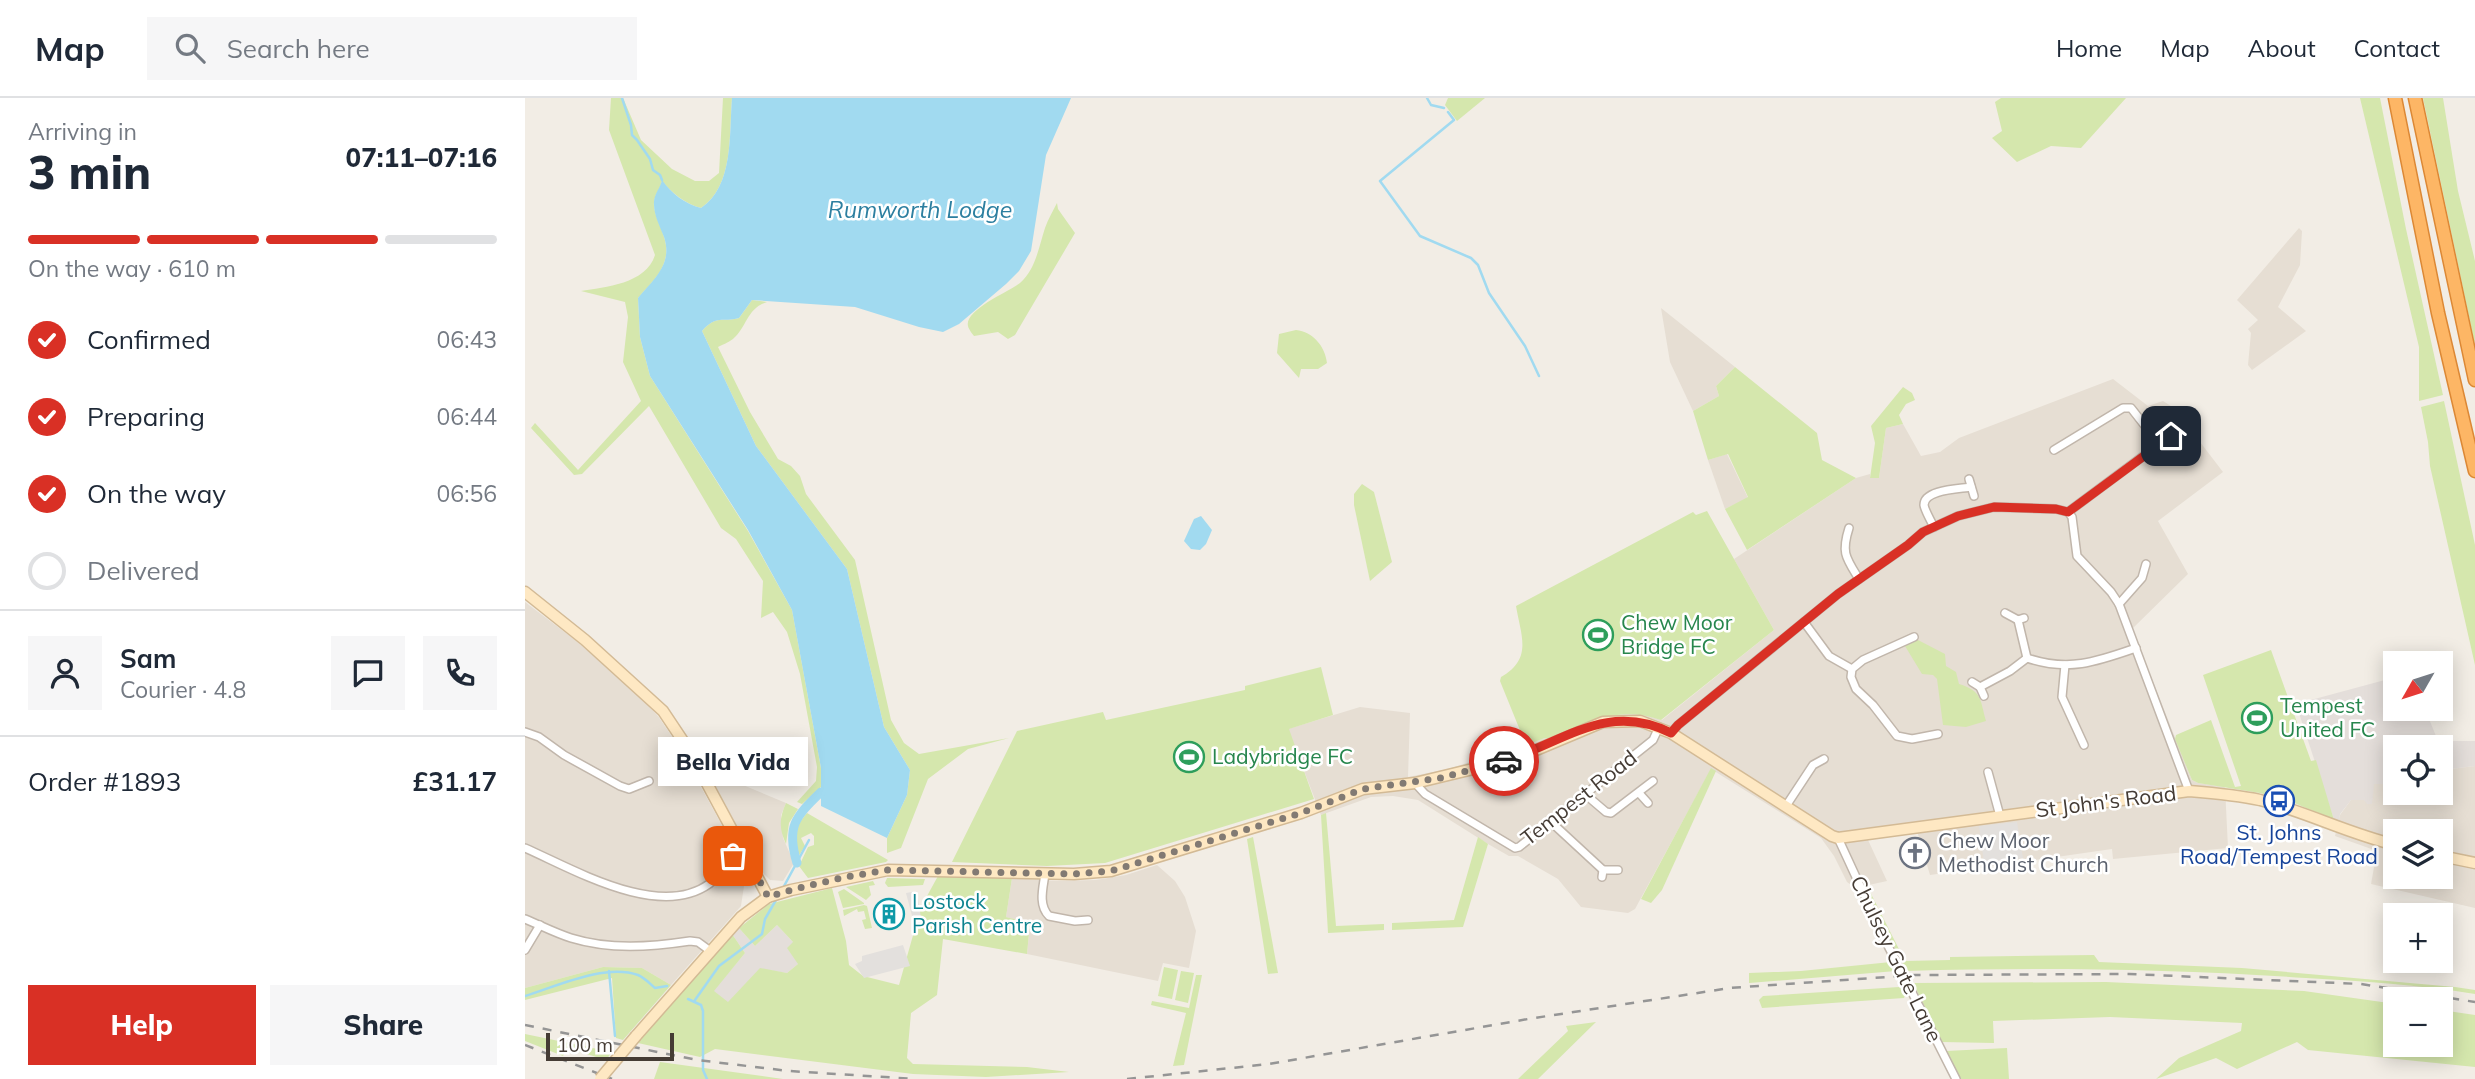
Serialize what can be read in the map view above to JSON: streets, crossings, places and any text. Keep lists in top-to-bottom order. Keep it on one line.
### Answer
{"streets":{"street":["Tempest Road","St John's Road","Chulsey Gate Lane"]},"crossings":[["St John's Road","Chulsey Gate Lane"]],"water":["Rumworth Lodge"],"places":{"sports":["Chew Moor Bridge FC","Tempest United FC","Ladybridge FC"],"bus stop":["St. Johns Road/Tempest Road"],"church":["Chew Moor Methodist Church"],"other":["Bella Vida"],"building":["Lostock Parish Centre"]},"scale_bar":"100 m","north":"bottom left","page":{"header":"Map","search":"Search here","nav":["Home","Map","About","Contact"],"heading":["3 min","Arriving in","07:11–07:16"],"panel":["Sam","Courier · 4.8","Order #1893","£31.17"],"bar":"On the way · 610 m","list":[["Confirmed","06:43"],["Preparing","06:44"],["On the way","06:56"],"Delivered"],"map_buttons":["+","−"],"bubble":"Bella Vida","buttons":["Help","Share"],"scale":"100 m"}}
